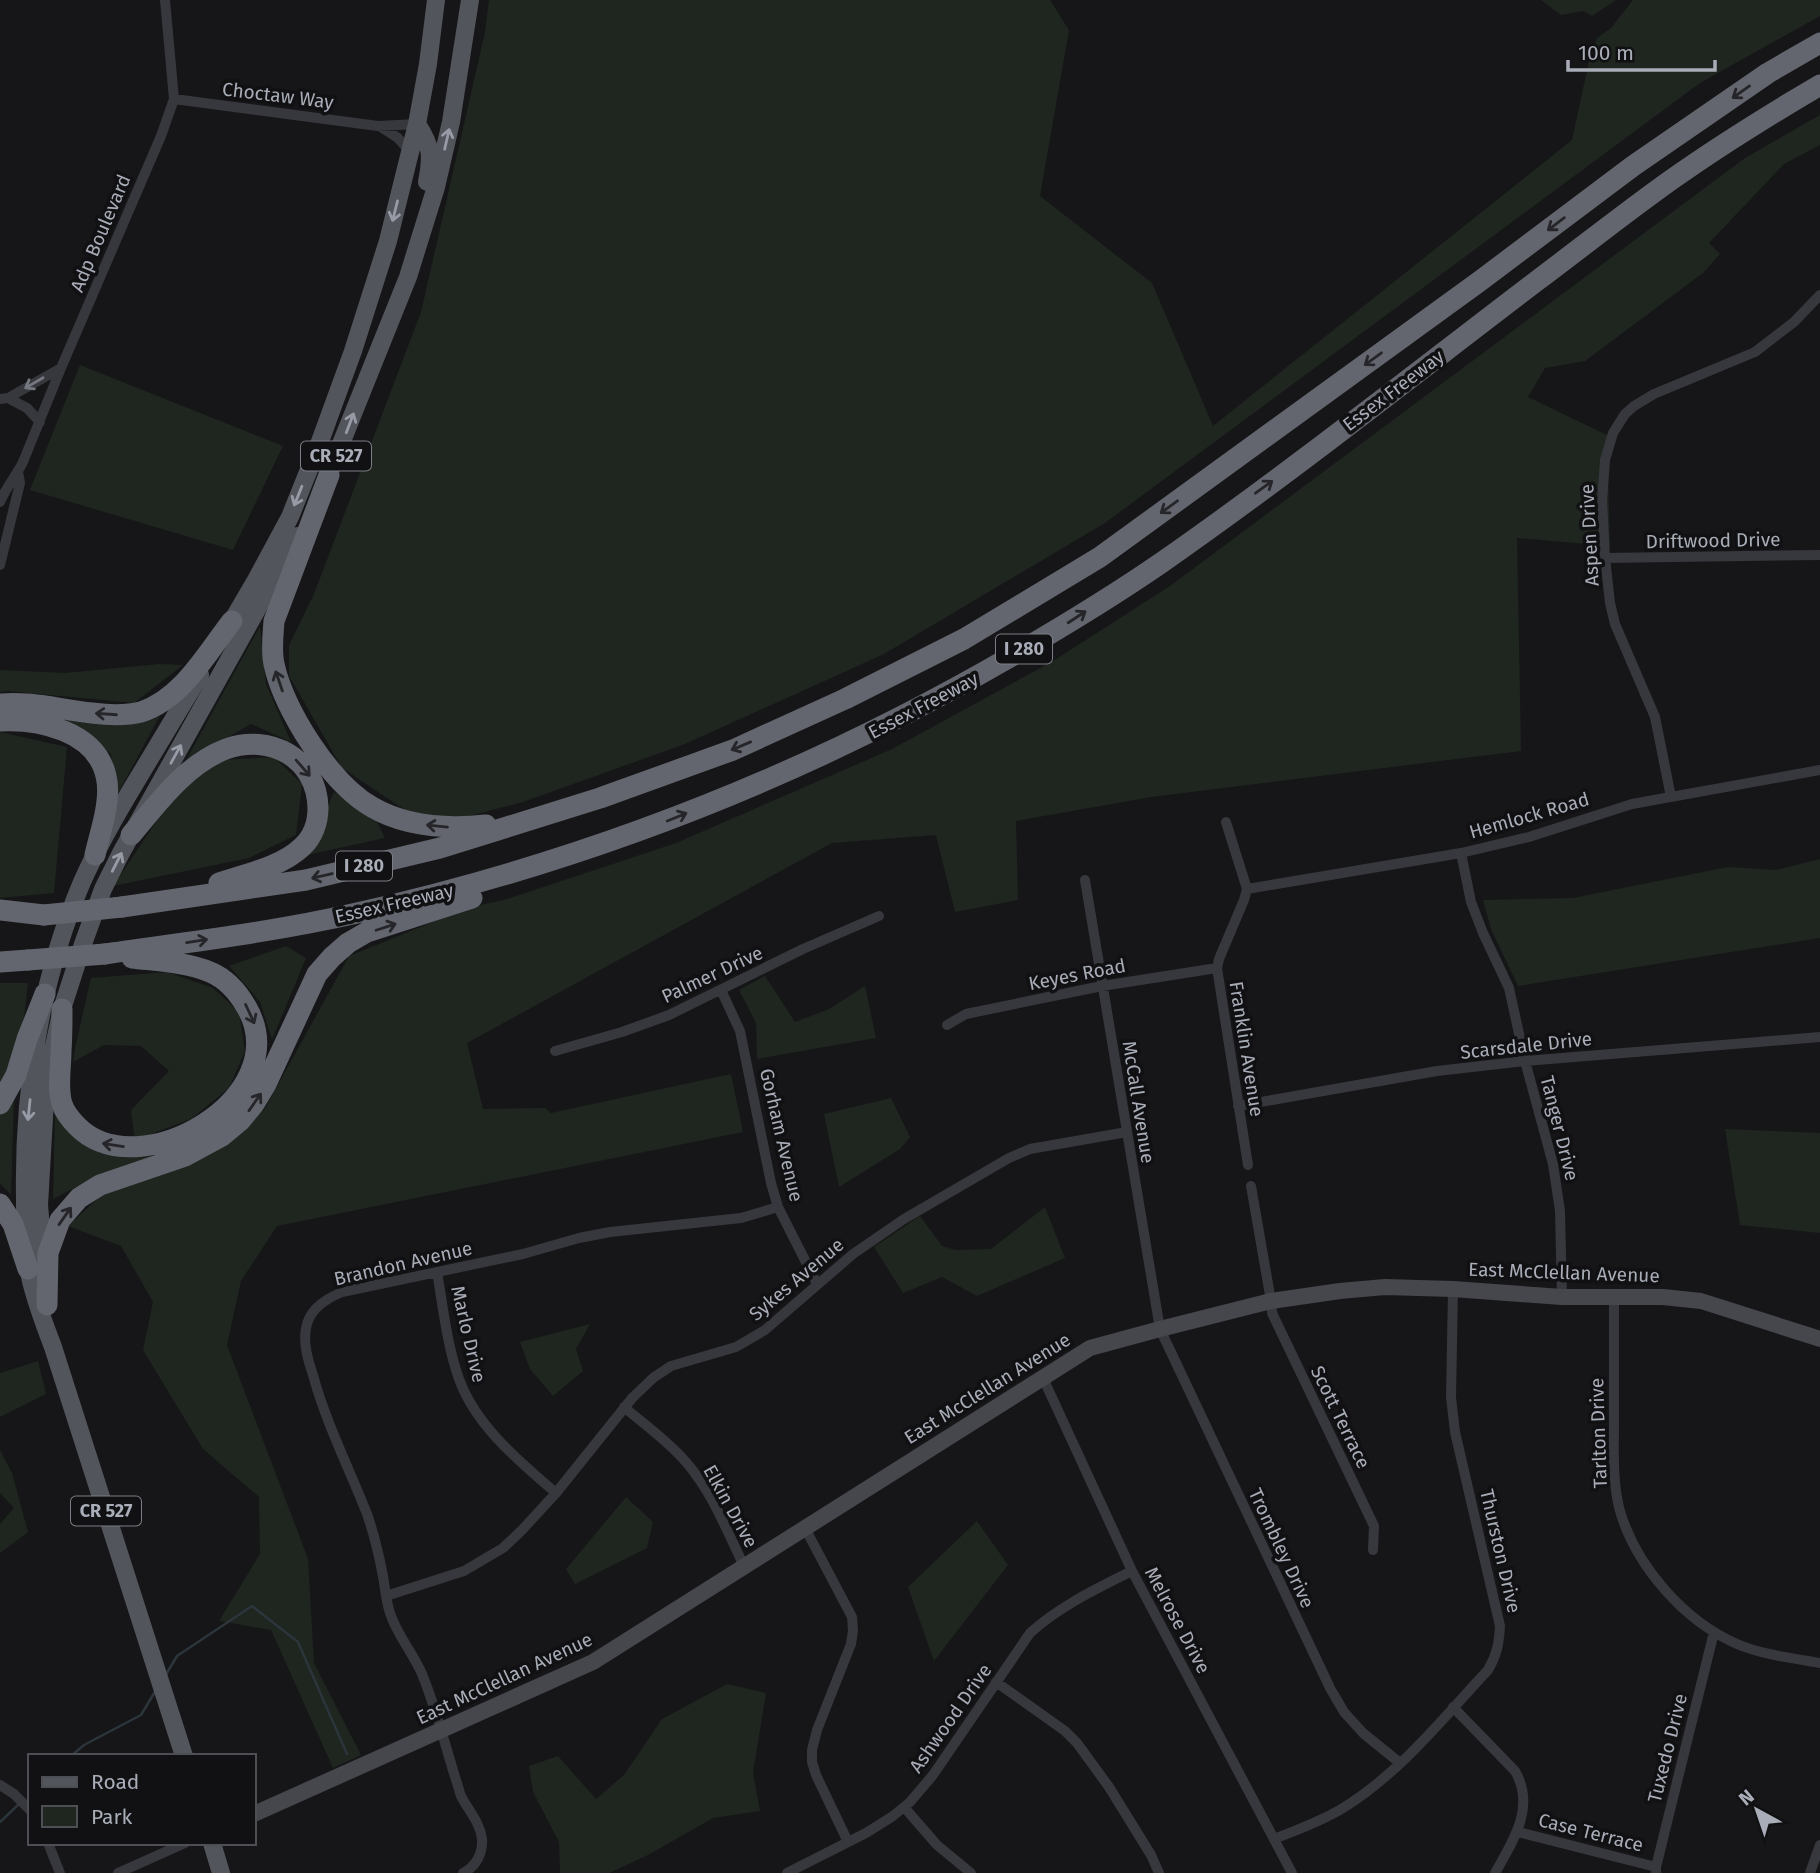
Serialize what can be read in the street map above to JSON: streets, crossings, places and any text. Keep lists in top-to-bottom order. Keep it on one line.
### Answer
{"streets":{"highway":["Essex Freeway","I 280"],"main road":["CR 527"],"street":["Choctaw Way","Adp Boulevard","Aspen Drive","Driftwood Drive","Hemlock Road","Palmer Drive","Keyes Road","Scarsdale Drive","Franklin Avenue","McCall Avenue","Tanger Drive","Gorham Avenue","Brandon Avenue","East McClellan Avenue","Sykes Avenue","Marlo Drive","Scott Terrace","Tarlton Drive","Elkin Drive","Trombley Drive","Thurston Drive","Melrose Drive","Ashwood Drive","Tuxedo Drive","Case Terrace"]},"crossings":[["Choctaw Way","Adp Boulevard"],["Choctaw Way","CR 527"],["Aspen Drive","Driftwood Drive"],["Aspen Drive","Hemlock Road"],["Hemlock Road","Franklin Avenue"],["Hemlock Road","Tanger Drive"],["Palmer Drive","Gorham Avenue"],["Keyes Road","Franklin Avenue"],["Keyes Road","McCall Avenue"],["Scarsdale Drive","Franklin Avenue"],["Scarsdale Drive","Tanger Drive"],["McCall Avenue","East McClellan Avenue"],["McCall Avenue","Sykes Avenue"],["McCall Avenue","Trombley Drive"],["Tanger Drive","East McClellan Avenue"],["Gorham Avenue","Brandon Avenue"],["Gorham Avenue","Sykes Avenue"],["Brandon Avenue","East McClellan Avenue"],["Brandon Avenue","Sykes Avenue"],["Brandon Avenue","Marlo Drive"],["East McClellan Avenue","Scott Terrace"],["East McClellan Avenue","Tarlton Drive"],["East McClellan Avenue","Elkin Drive"],["East McClellan Avenue","Trombley Drive"],["East McClellan Avenue","Thurston Drive"],["East McClellan Avenue","Melrose Drive"],["Sykes Avenue","Marlo Drive"],["Sykes Avenue","Elkin Drive"],["Tarlton Drive","Tuxedo Drive"],["Trombley Drive","Thurston Drive"],["Thurston Drive","Melrose Drive"],["Melrose Drive","Ashwood Drive"],["Tuxedo Drive","Case Terrace"]],"legend":["Road","Park"],"scale_bar":"100 m","north":"top left"}
